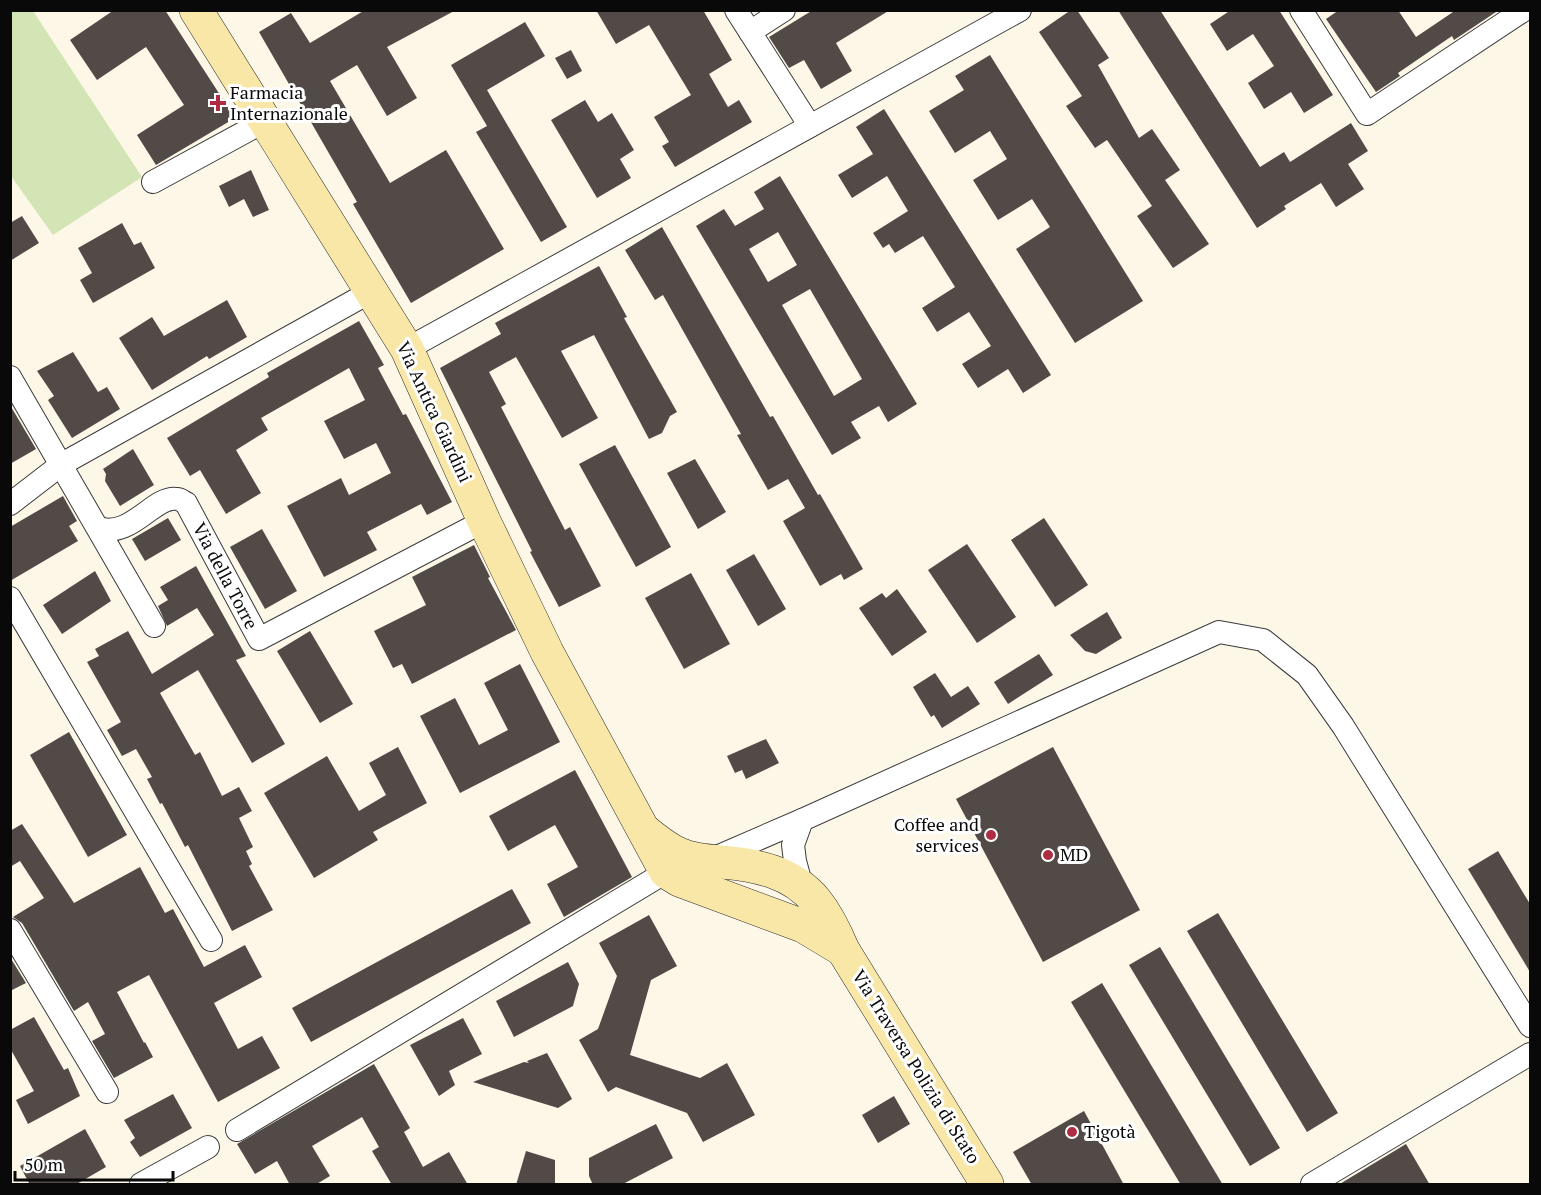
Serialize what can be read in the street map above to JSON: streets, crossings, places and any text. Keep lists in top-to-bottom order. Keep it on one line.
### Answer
{"streets":{"street":["Via Antica Giardini","Via della Torre","Via Traversa Polizia di Stato"]},"crossings":[["Via Antica Giardini","Via della Torre"],["Via Antica Giardini","Via Traversa Polizia di Stato"]],"places":{"health":["Farmacia Internazionale"],"other":["Coffee and services","MD","Tigotà"]},"scale_bar":"50 m"}
